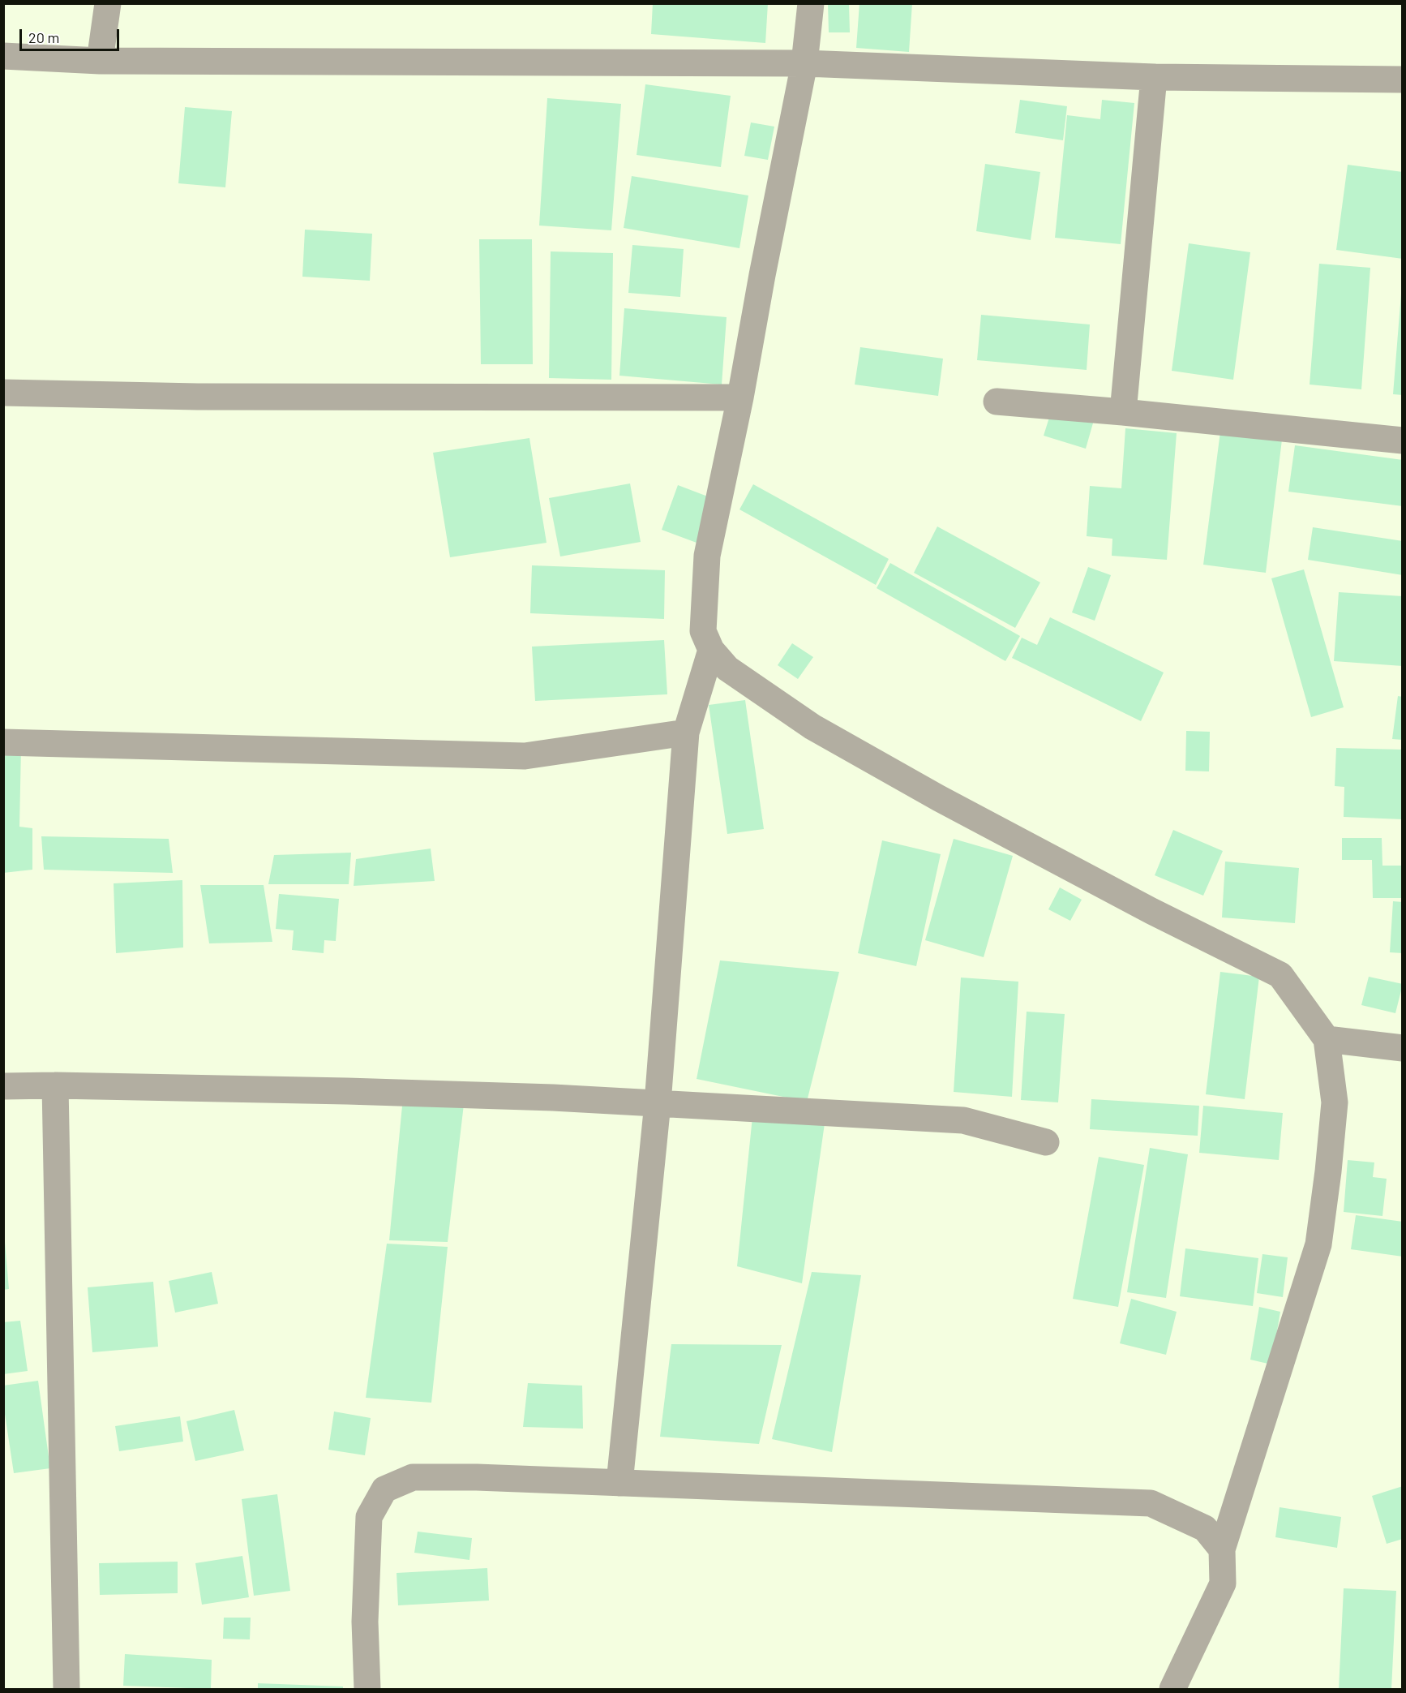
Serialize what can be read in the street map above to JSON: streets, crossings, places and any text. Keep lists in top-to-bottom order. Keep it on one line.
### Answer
{"scale_bar":"20 m"}
